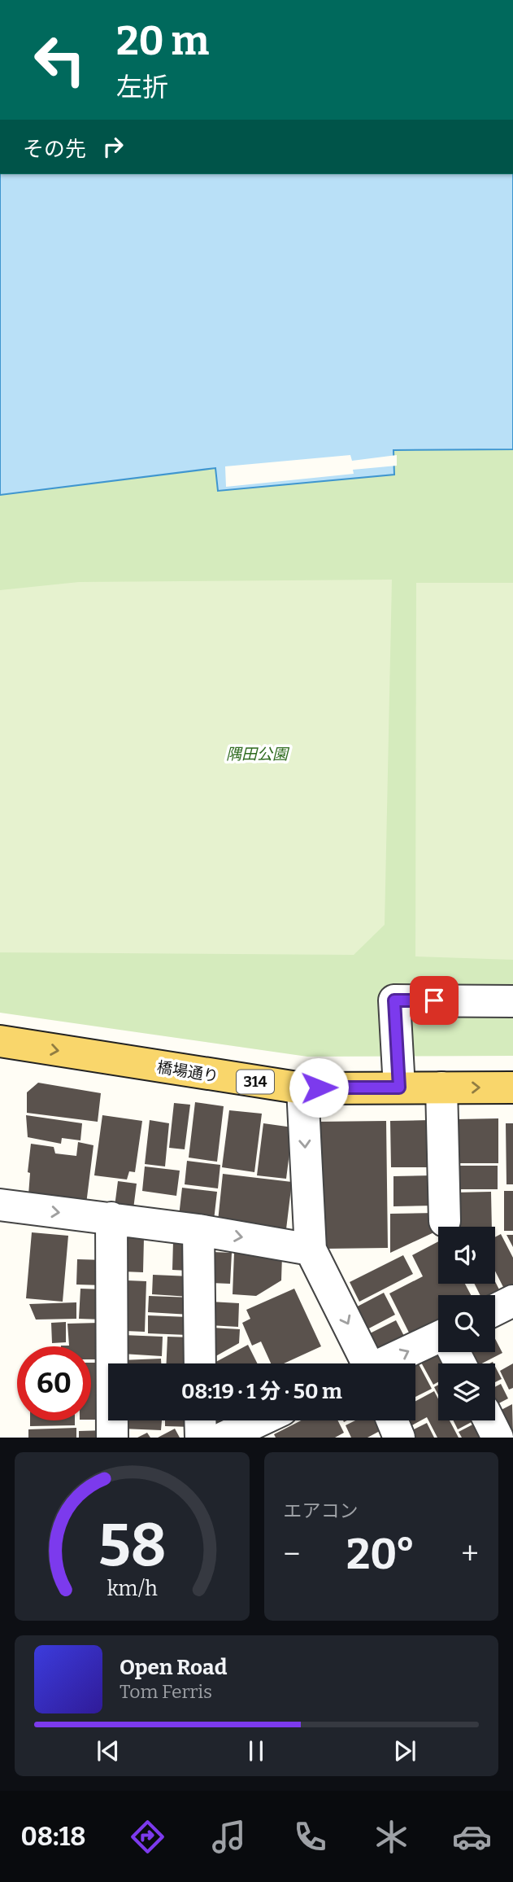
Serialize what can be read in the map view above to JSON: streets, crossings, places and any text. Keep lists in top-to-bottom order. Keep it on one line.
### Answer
{"streets":{"main road":["橋場通り","314"]},"one_way":["橋場通り"],"parks":["隅田公園"],"page":{"turn":["20 m","左折"],"then":"その先","limit":"60","trip":"08:19 · 1 分 · 50 m","tile":"エアコン","heat":["−","20°","+"],"song":["Open Road","Tom Ferris"],"tabs":"08:18","gauge":["58","km/h"]}}
